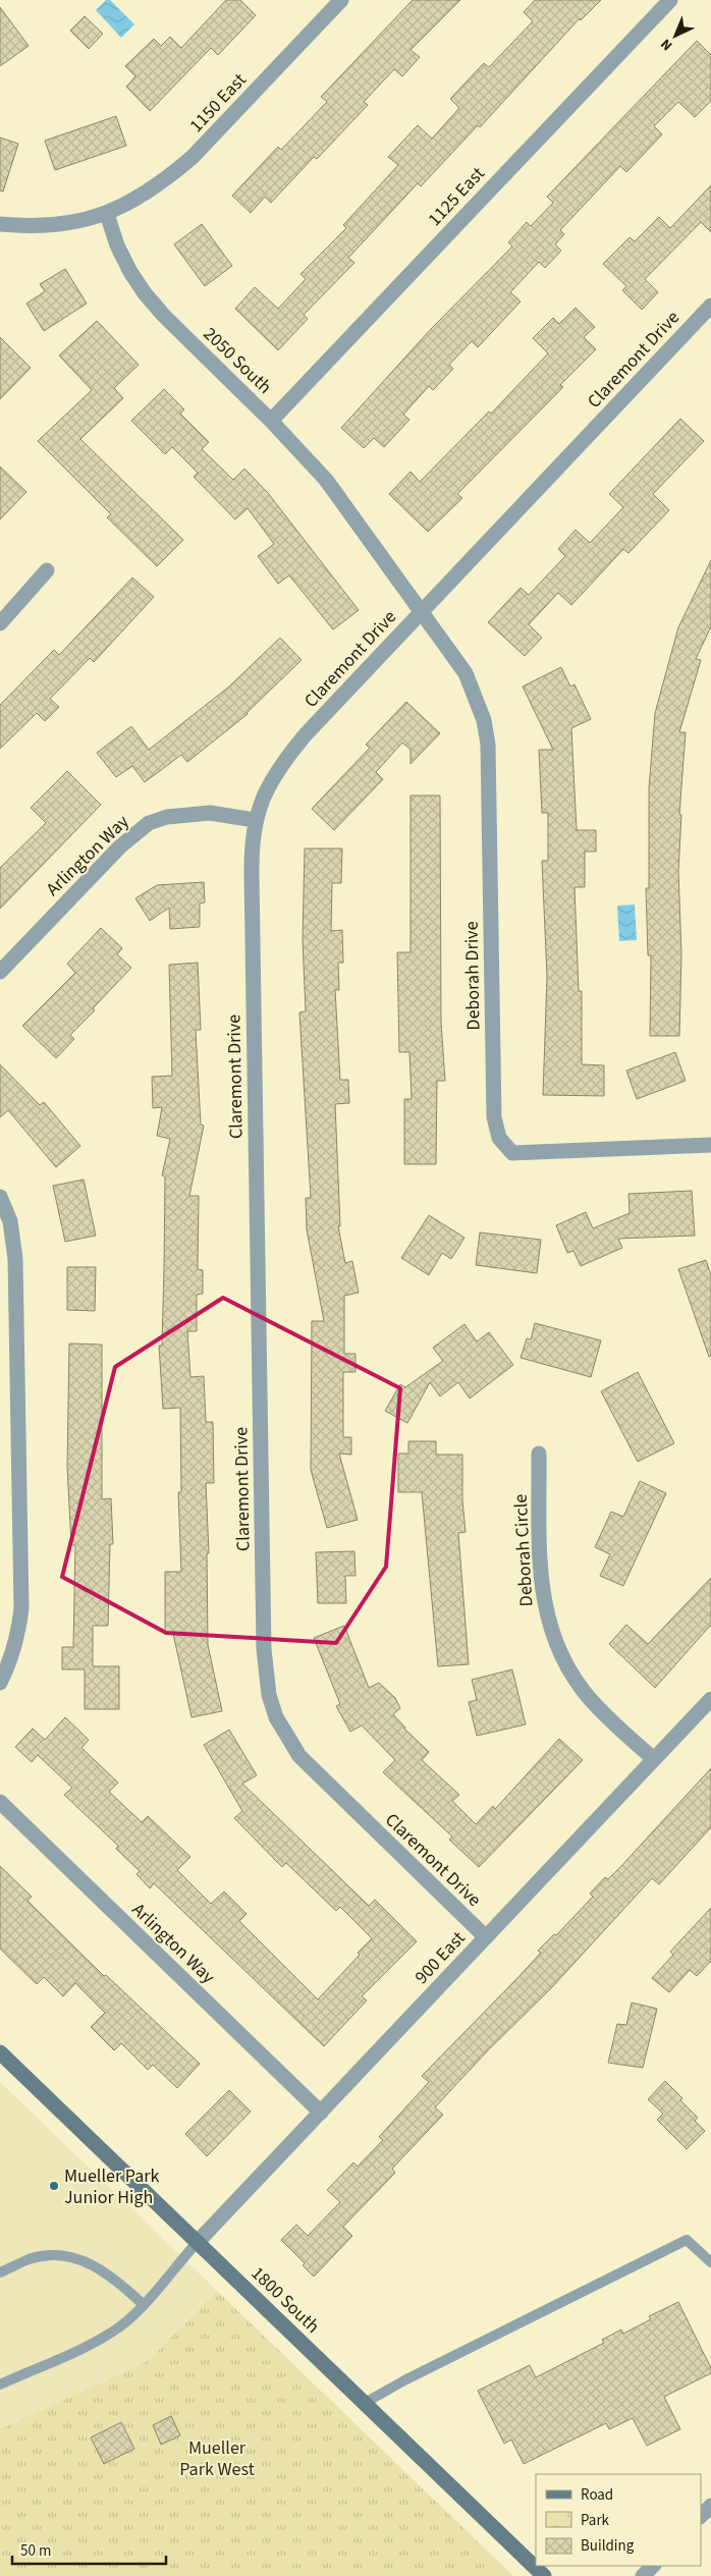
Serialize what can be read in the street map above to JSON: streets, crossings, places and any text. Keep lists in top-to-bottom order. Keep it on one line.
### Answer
{"streets":{"main road":["1800 South"],"street":["1150 East","1125 East","Claremont Drive","2050 South","Arlington Way","Deborah Drive","Deborah Circle","900 East"]},"crossings":[["1150 East","2050 South"],["1125 East","2050 South"],["Claremont Drive","2050 South"],["Claremont Drive","Arlington Way"],["Claremont Drive","Deborah Drive"],["Claremont Drive","900 East"],["2050 South","Deborah Drive"],["Arlington Way","900 East"],["Deborah Circle","900 East"],["900 East","1800 South"]],"parks":["Mueller Park West"],"places":["Mueller Park Junior High"],"legend":["Road","Park","Building"],"scale_bar":"50 m","north":"bottom left"}
